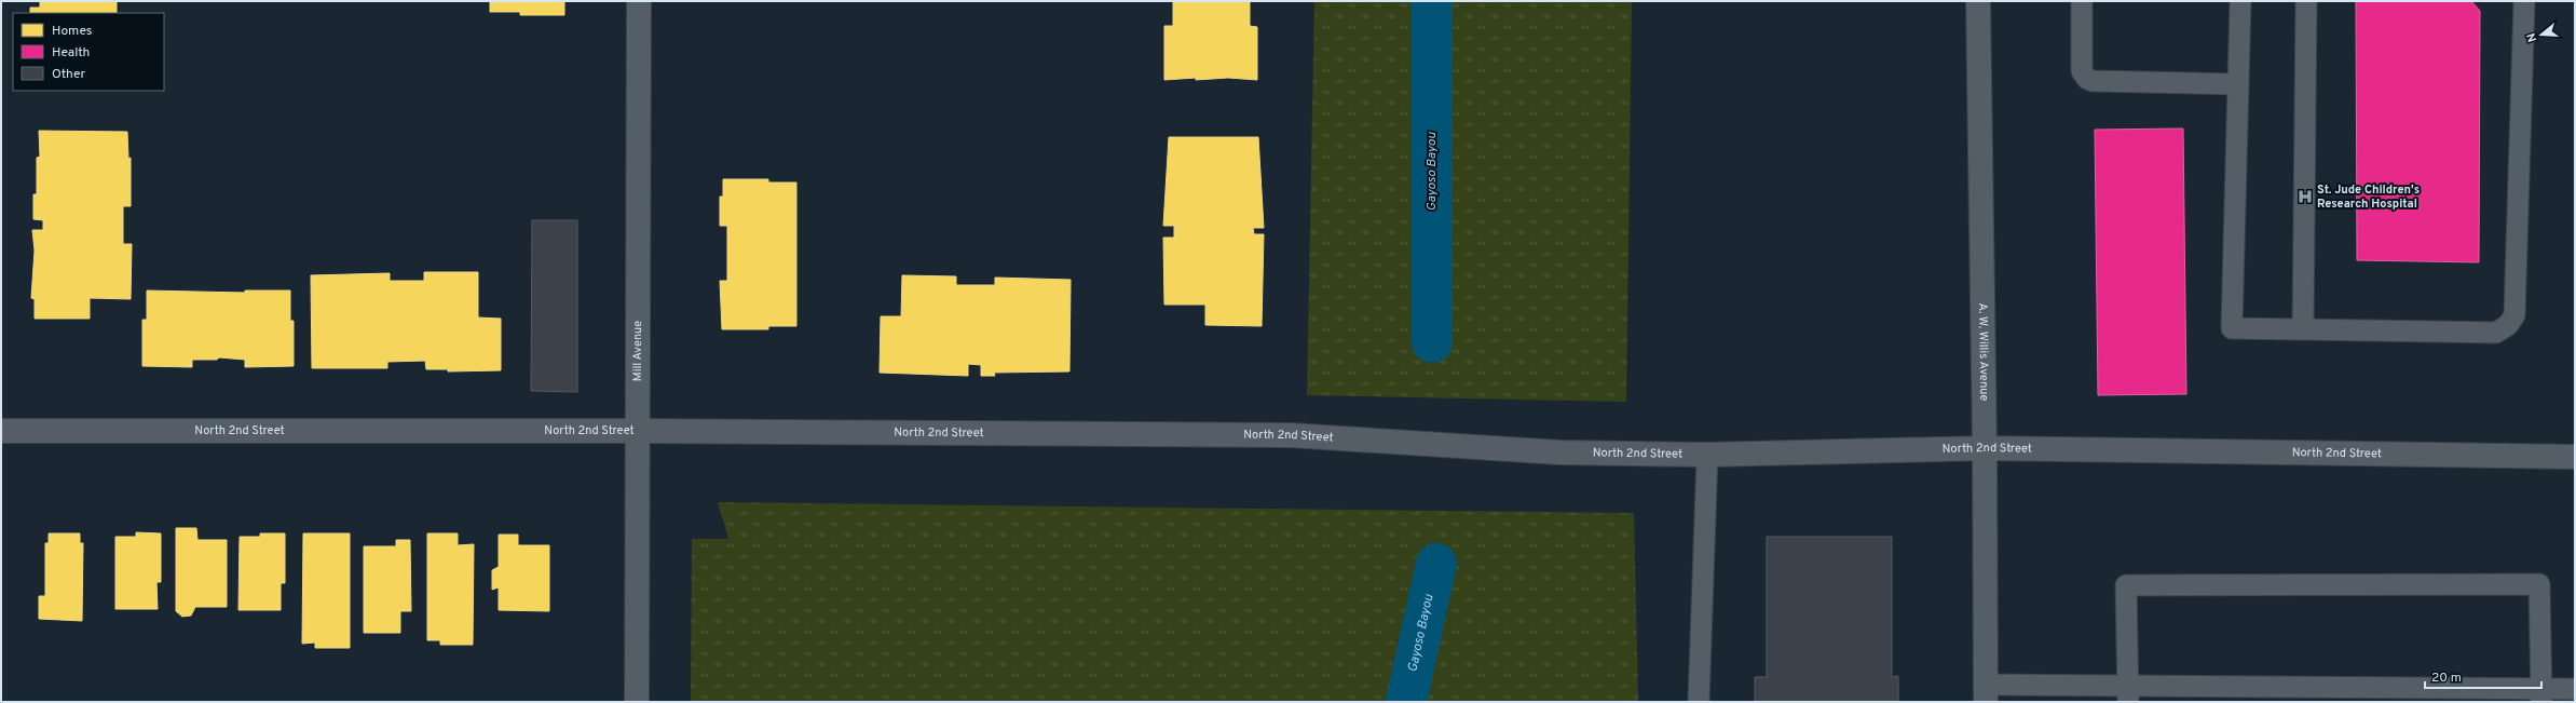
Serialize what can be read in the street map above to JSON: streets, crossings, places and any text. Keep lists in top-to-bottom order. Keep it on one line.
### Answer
{"streets":{"street":["Mill Avenue","A. W. Willis Avenue","North 2nd Street"]},"crossings":[["Mill Avenue","North 2nd Street"],["A. W. Willis Avenue","North 2nd Street"]],"water":["Gayoso Bayou"],"places":{"hospital":["St. Jude Children's Research Hospital"]},"legend":["Homes","Health","Other"],"scale_bar":"20 m","north":"left"}
